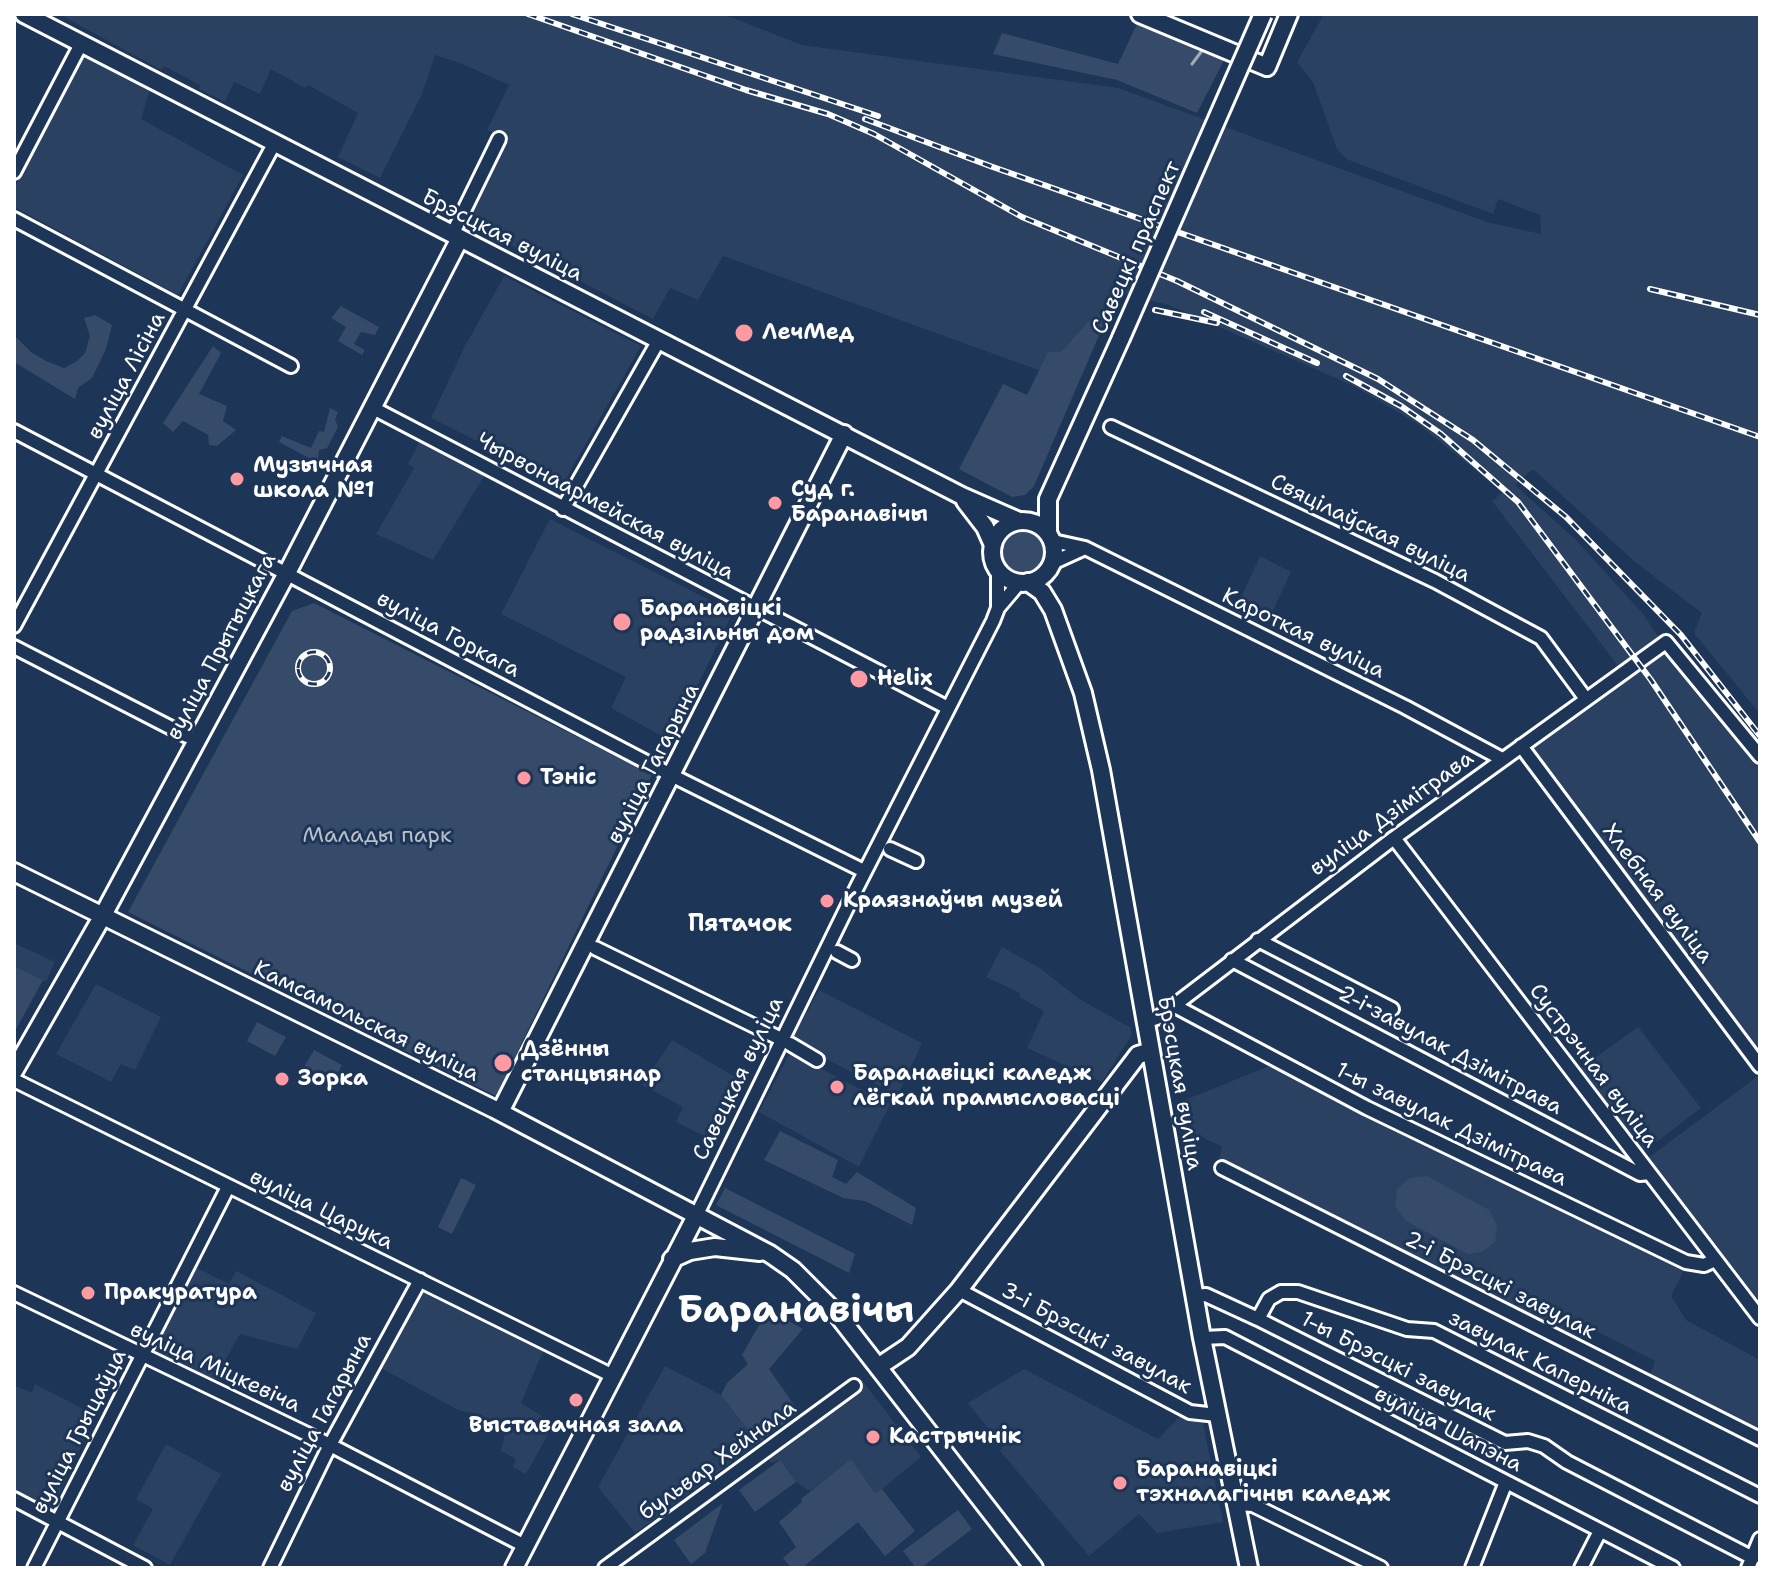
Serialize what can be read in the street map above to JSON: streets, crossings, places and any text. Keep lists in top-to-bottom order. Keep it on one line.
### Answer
{"streets":{"main road":["Брэсцкая вуліца","Савецкі праспект","вуліца Прытыцкага","вуліца Гагарына","Камсамольская вуліца","Савецкая вуліца"],"street":["вуліца Лісіна","Чырвонаармейская вуліца","Свяцілаўская вуліца","Кароткая вуліца","вуліца Горкага","вуліца Дзімітрава","Хлебная вуліца","2-і завулак Дзімітрава","Сустрэчная вуліца","1-ы завулак Дзімітрава","вуліца Царука","2-і Брэсцкі завулак","3-і Брэсцкі завулак","завулак Каперніка","1-ы Брэсцкі завулак","вуліца Міцкевіча","вуліца Шапэна","вуліца Грыцаўца","бульвар Хейнала"]},"crossings":[["Брэсцкая вуліца","Савецкі праспект"],["Брэсцкая вуліца","вуліца Лісіна"],["Брэсцкая вуліца","Кароткая вуліца"],["Брэсцкая вуліца","вуліца Прытыцкага"],["Брэсцкая вуліца","вуліца Гагарына"],["Брэсцкая вуліца","вуліца Дзімітрава"],["Брэсцкая вуліца","Савецкая вуліца"],["Брэсцкая вуліца","3-і Брэсцкі завулак"],["Брэсцкая вуліца","1-ы Брэсцкі завулак"],["Брэсцкая вуліца","вуліца Шапэна"],["Савецкі праспект","Кароткая вуліца"],["Савецкі праспект","Савецкая вуліца"],["вуліца Лісіна","вуліца Горкага"],["Чырвонаармейская вуліца","вуліца Прытыцкага"],["Чырвонаармейская вуліца","вуліца Гагарына"],["Чырвонаармейская вуліца","Савецкая вуліца"],["Свяцілаўская вуліца","вуліца Дзімітрава"],["Кароткая вуліца","вуліца Дзімітрава"],["Кароткая вуліца","Савецкая вуліца"],["вуліца Горкага","вуліца Прытыцкага"],["вуліца Горкага","вуліца Гагарына"],["вуліца Горкага","Савецкая вуліца"],["вуліца Прытыцкага","Камсамольская вуліца"],["вуліца Гагарына","Камсамольская вуліца"],["вуліца Гагарына","вуліца Царука"],["вуліца Гагарына","вуліца Міцкевіча"],["вуліца Дзімітрава","Хлебная вуліца"],["вуліца Дзімітрава","2-і завулак Дзімітрава"],["вуліца Дзімітрава","Сустрэчная вуліца"],["вуліца Дзімітрава","1-ы завулак Дзімітрава"],["Камсамольская вуліца","Савецкая вуліца"],["2-і завулак Дзімітрава","Сустрэчная вуліца"],["Сустрэчная вуліца","1-ы завулак Дзімітрава"],["Савецкая вуліца","вуліца Царука"],["Савецкая вуліца","вуліца Міцкевіча"],["вуліца Царука","вуліца Грыцаўца"],["завулак Каперніка","1-ы Брэсцкі завулак"],["вуліца Міцкевіча","вуліца Грыцаўца"]],"districts":["Пятачок","Баранавічы"],"parks":["Малады парк"],"places":["ЛечМед","Музычная школа №1","Суд г. Баранавічы","Баранавіцкі радзільны дом","Helix","Тэніс","Краязнаўчы музей","Дзённы станцыянар","Зорка","Баранавіцкі каледж лёгкай прамысловасці","Пракуратура","Выставачная зала","Кастрычнік","Баранавіцкі тэхналагічны каледж"]}
